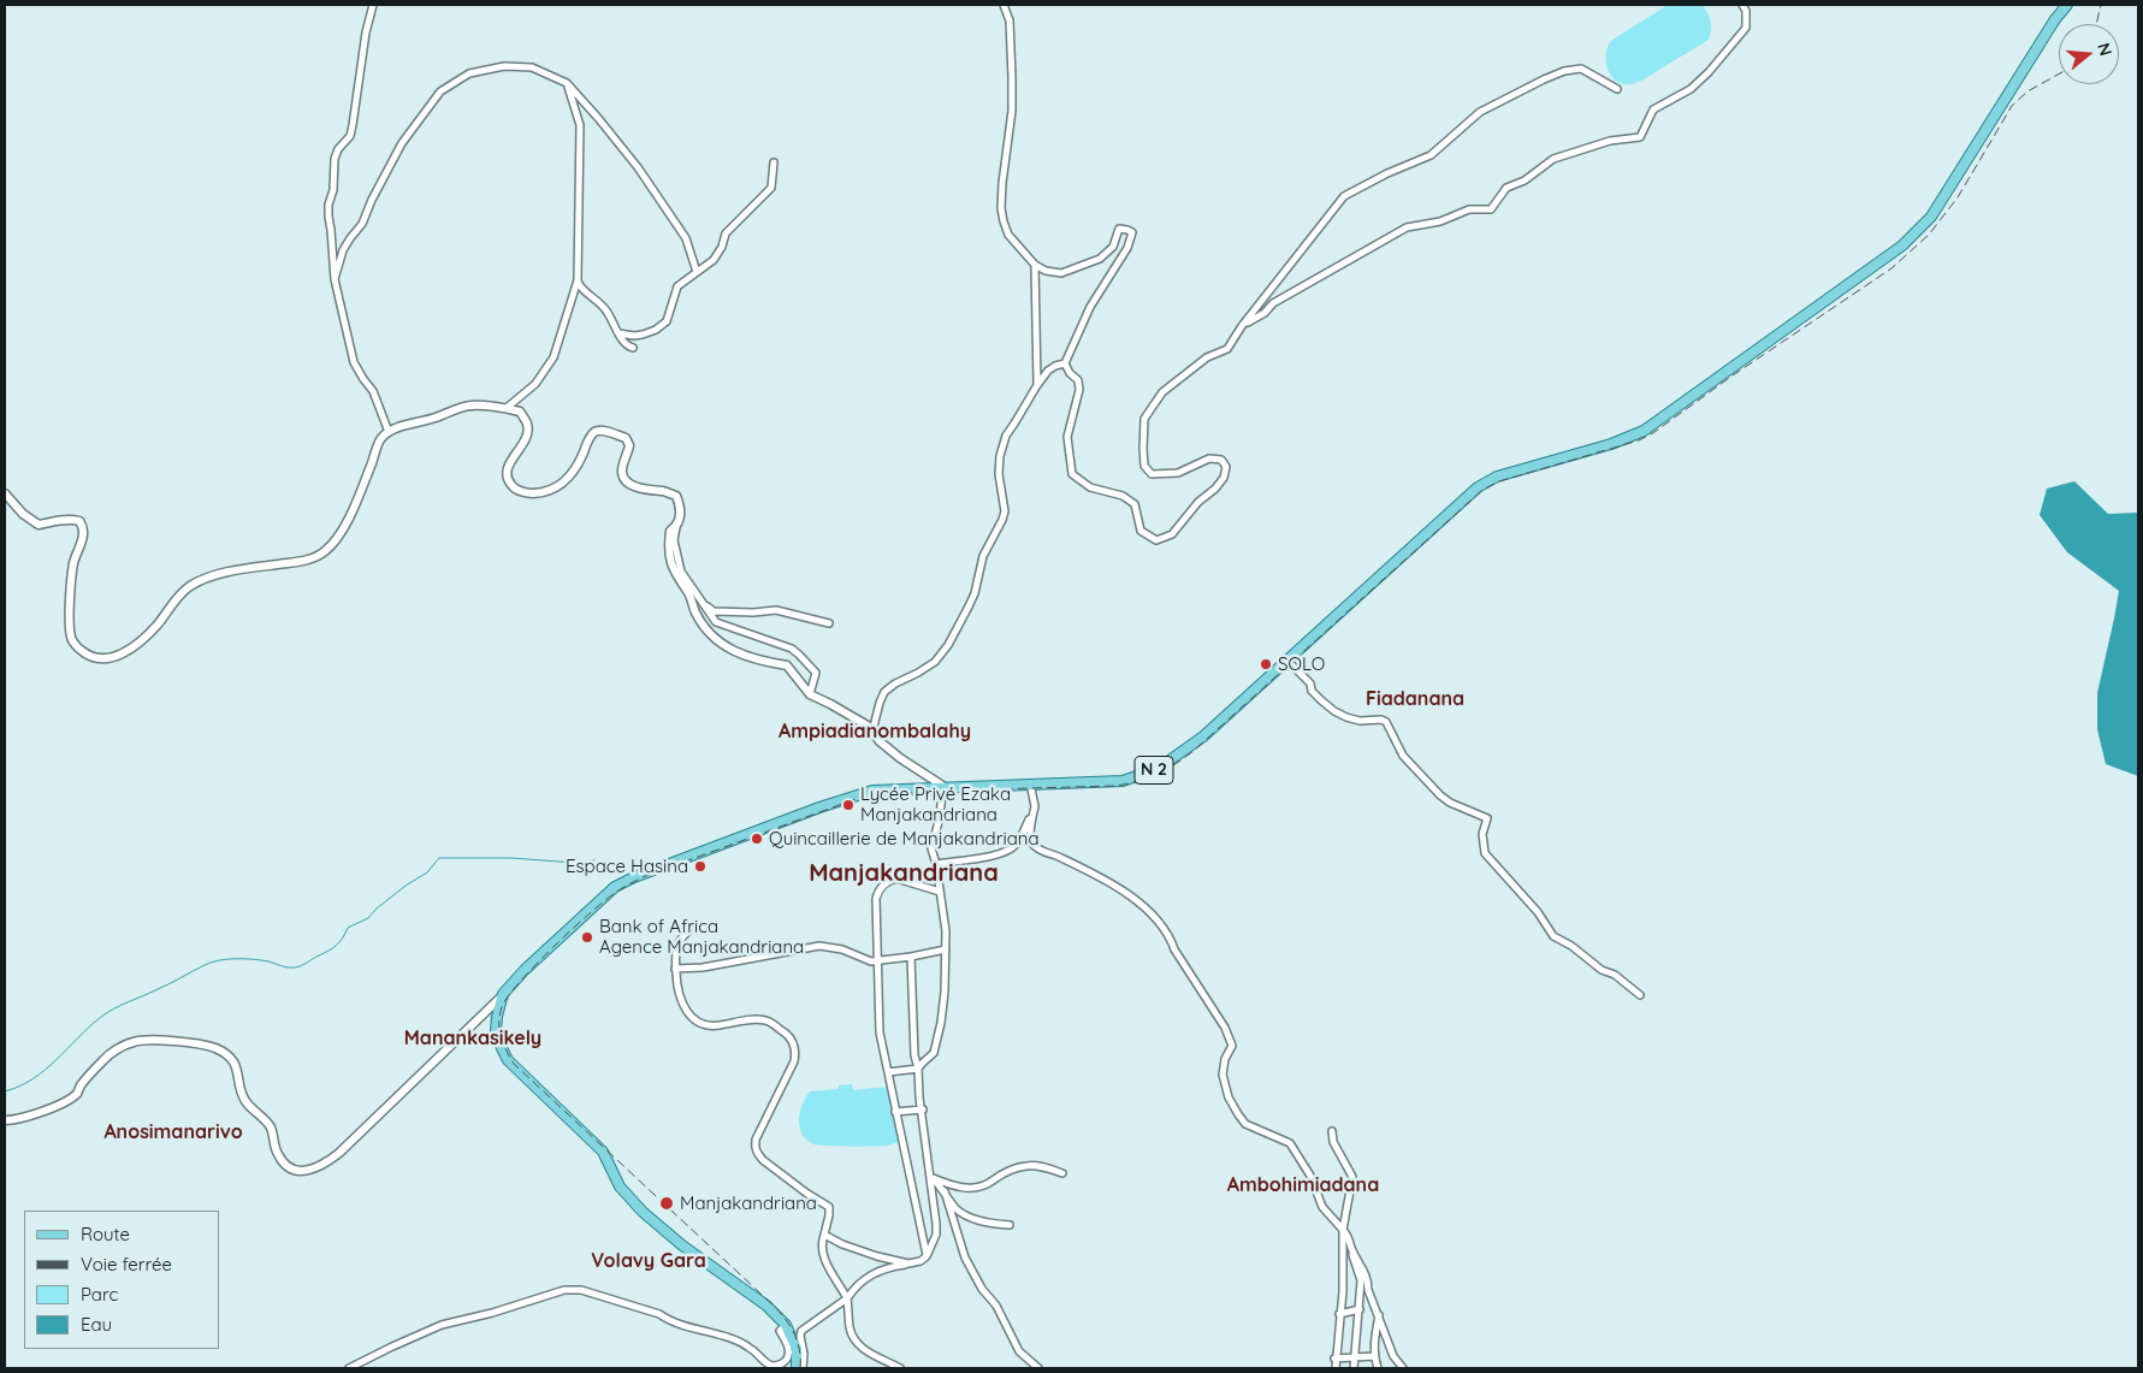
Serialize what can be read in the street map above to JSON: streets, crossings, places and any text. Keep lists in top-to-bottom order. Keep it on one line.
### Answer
{"streets":{"main road":["N 2"]},"districts":["Fiadanana","Ampiadianombalahy","Manjakandriana","Manankasikely","Anosimanarivo","Ambohimiadana","Volavy Gara"],"places":["SOLO","Lycée Privé Ezaka Manjakandriana","Quincaillerie de Manjakandriana","Espace Hasina","Bank of Africa Agence Manjakandriana","Manjakandriana"],"legend":["Route","Voie ferrée","Parc","Eau"],"north":"right"}
